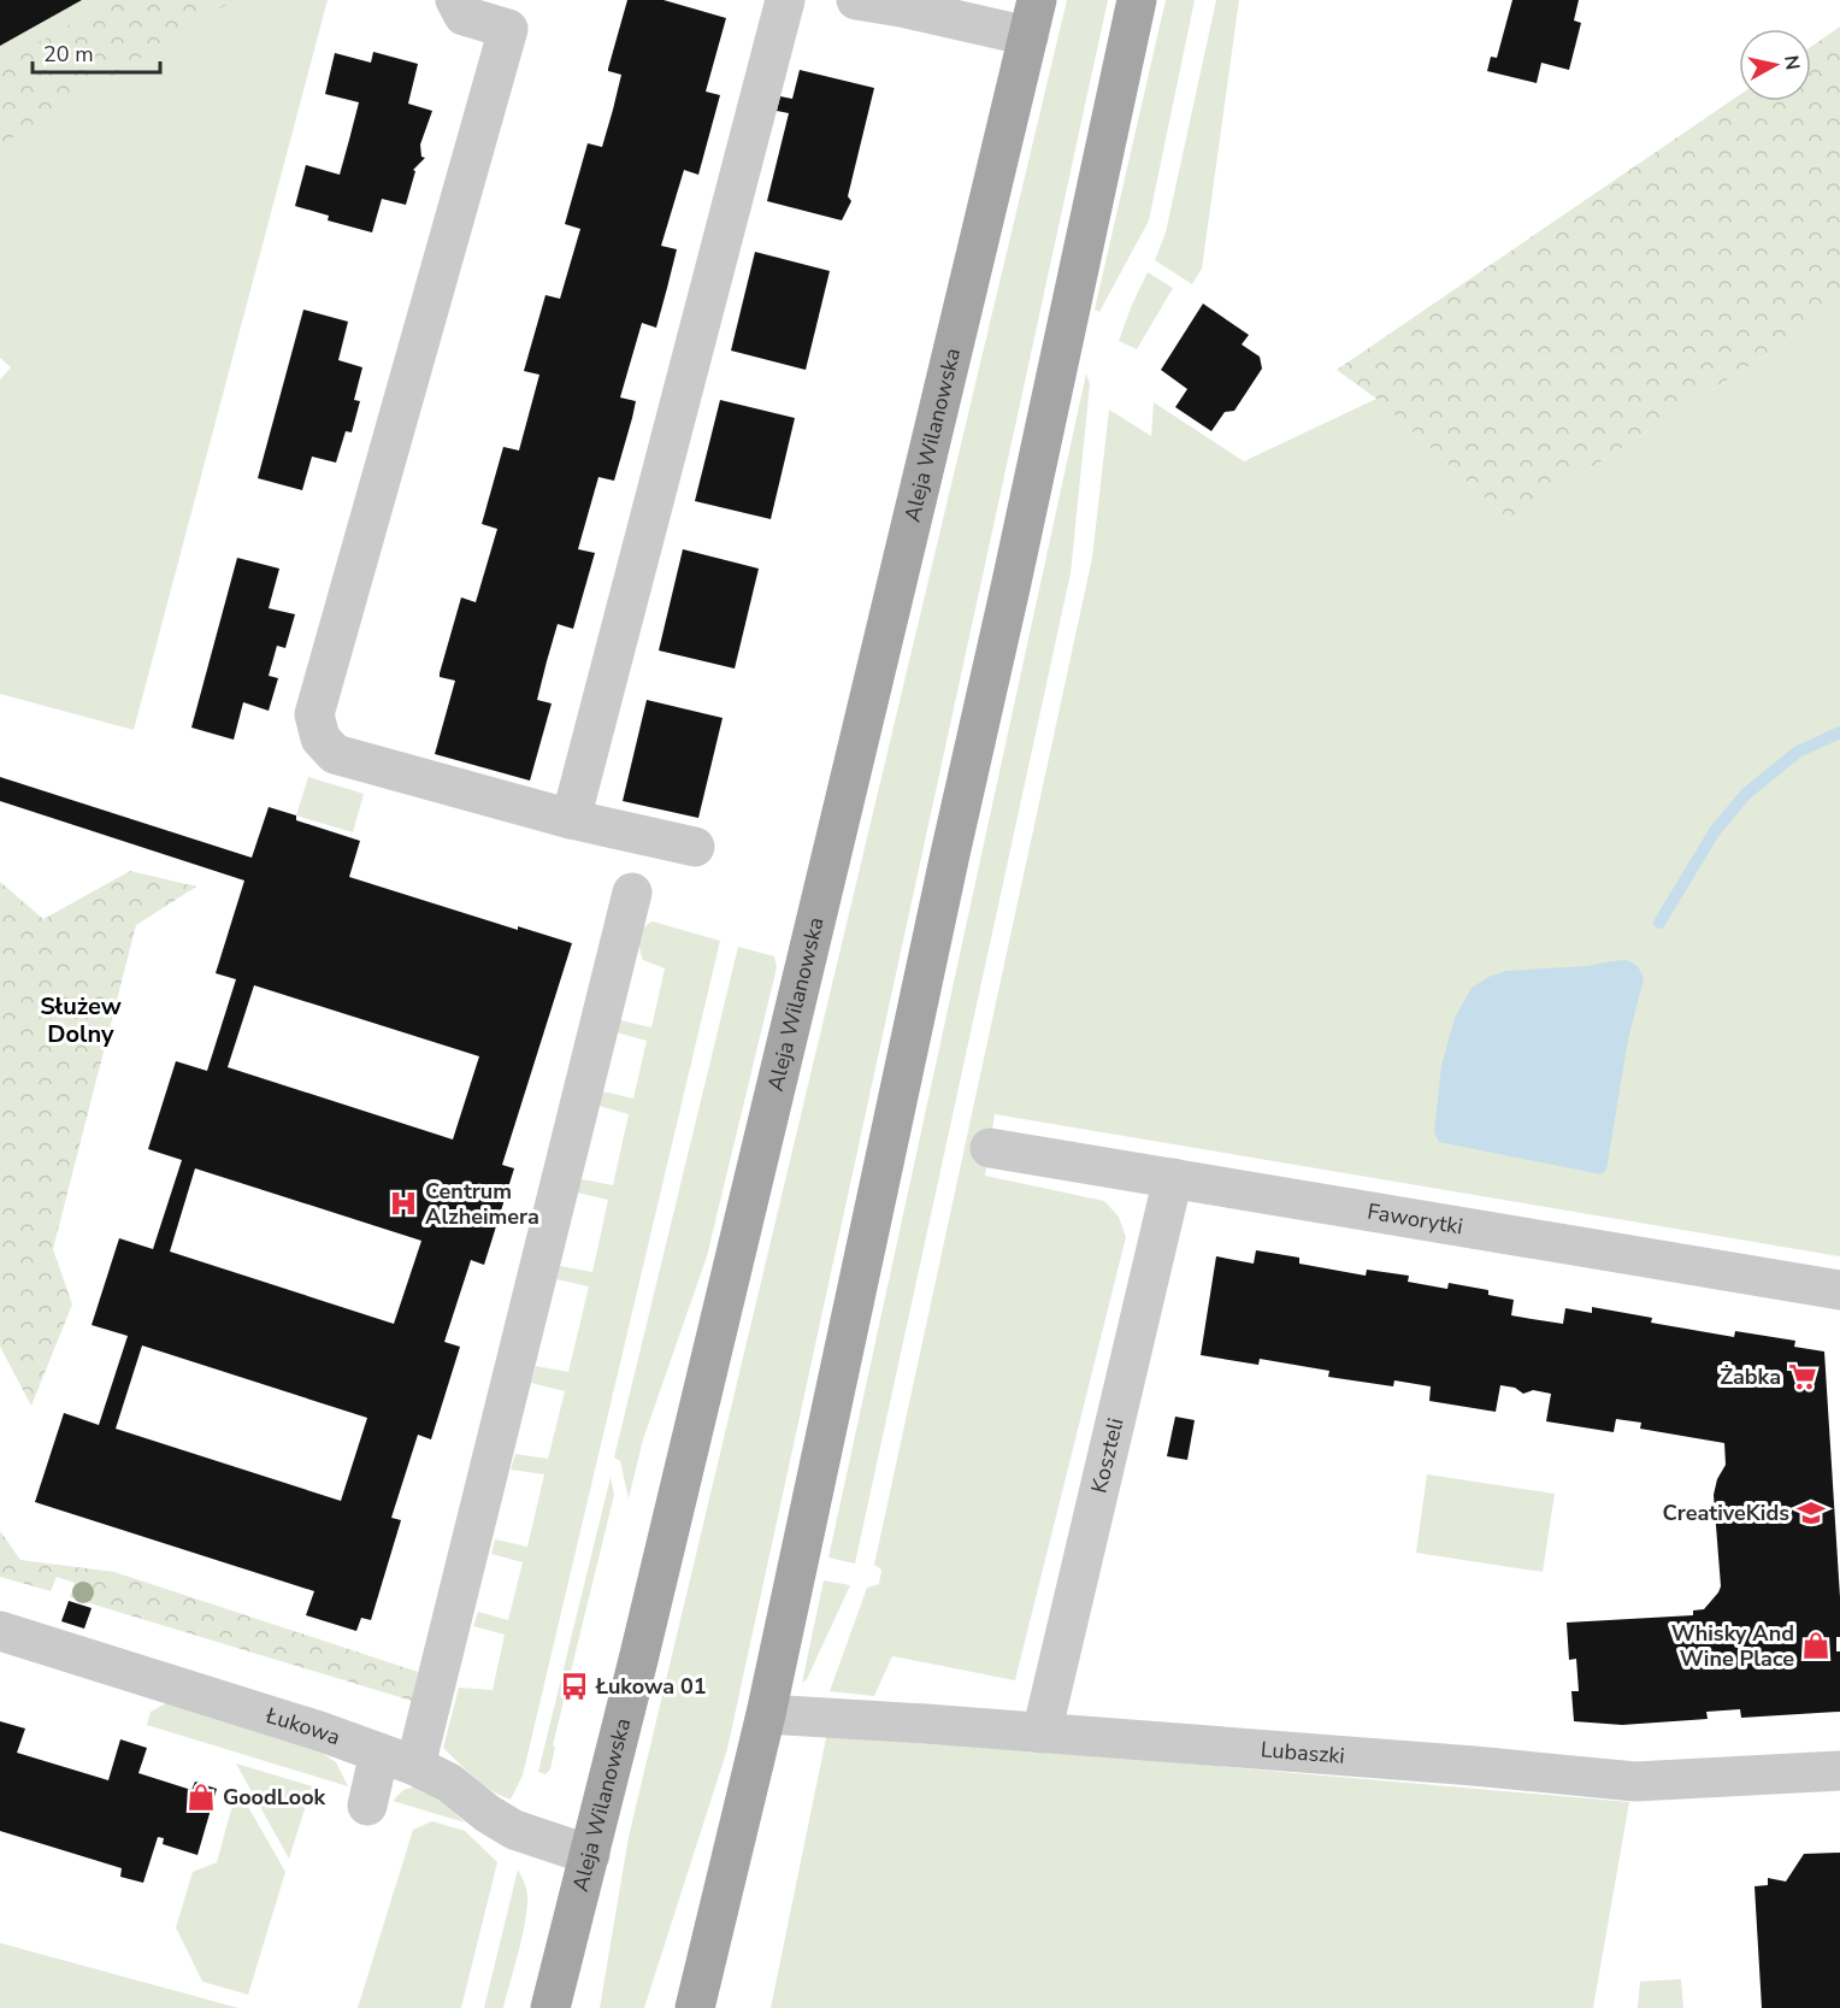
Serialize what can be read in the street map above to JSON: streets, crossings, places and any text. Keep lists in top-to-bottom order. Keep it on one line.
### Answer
{"streets":{"main road":["Aleja Wilanowska"],"street":["Faworytki","Koszteli","Łukowa","Lubaszki"]},"crossings":[["Aleja Wilanowska","Łukowa"],["Faworytki","Koszteli"],["Koszteli","Lubaszki"]],"districts":["Służew Dolny"],"places":{"hospital":["Centrum Alzheimera"],"supermarket":["Żabka"],"school or university":["CreativeKids"],"shop":["Whisky And Wine Place","GoodLook"],"bus stop":["Łukowa 01"]},"scale_bar":"20 m","north":"right"}
